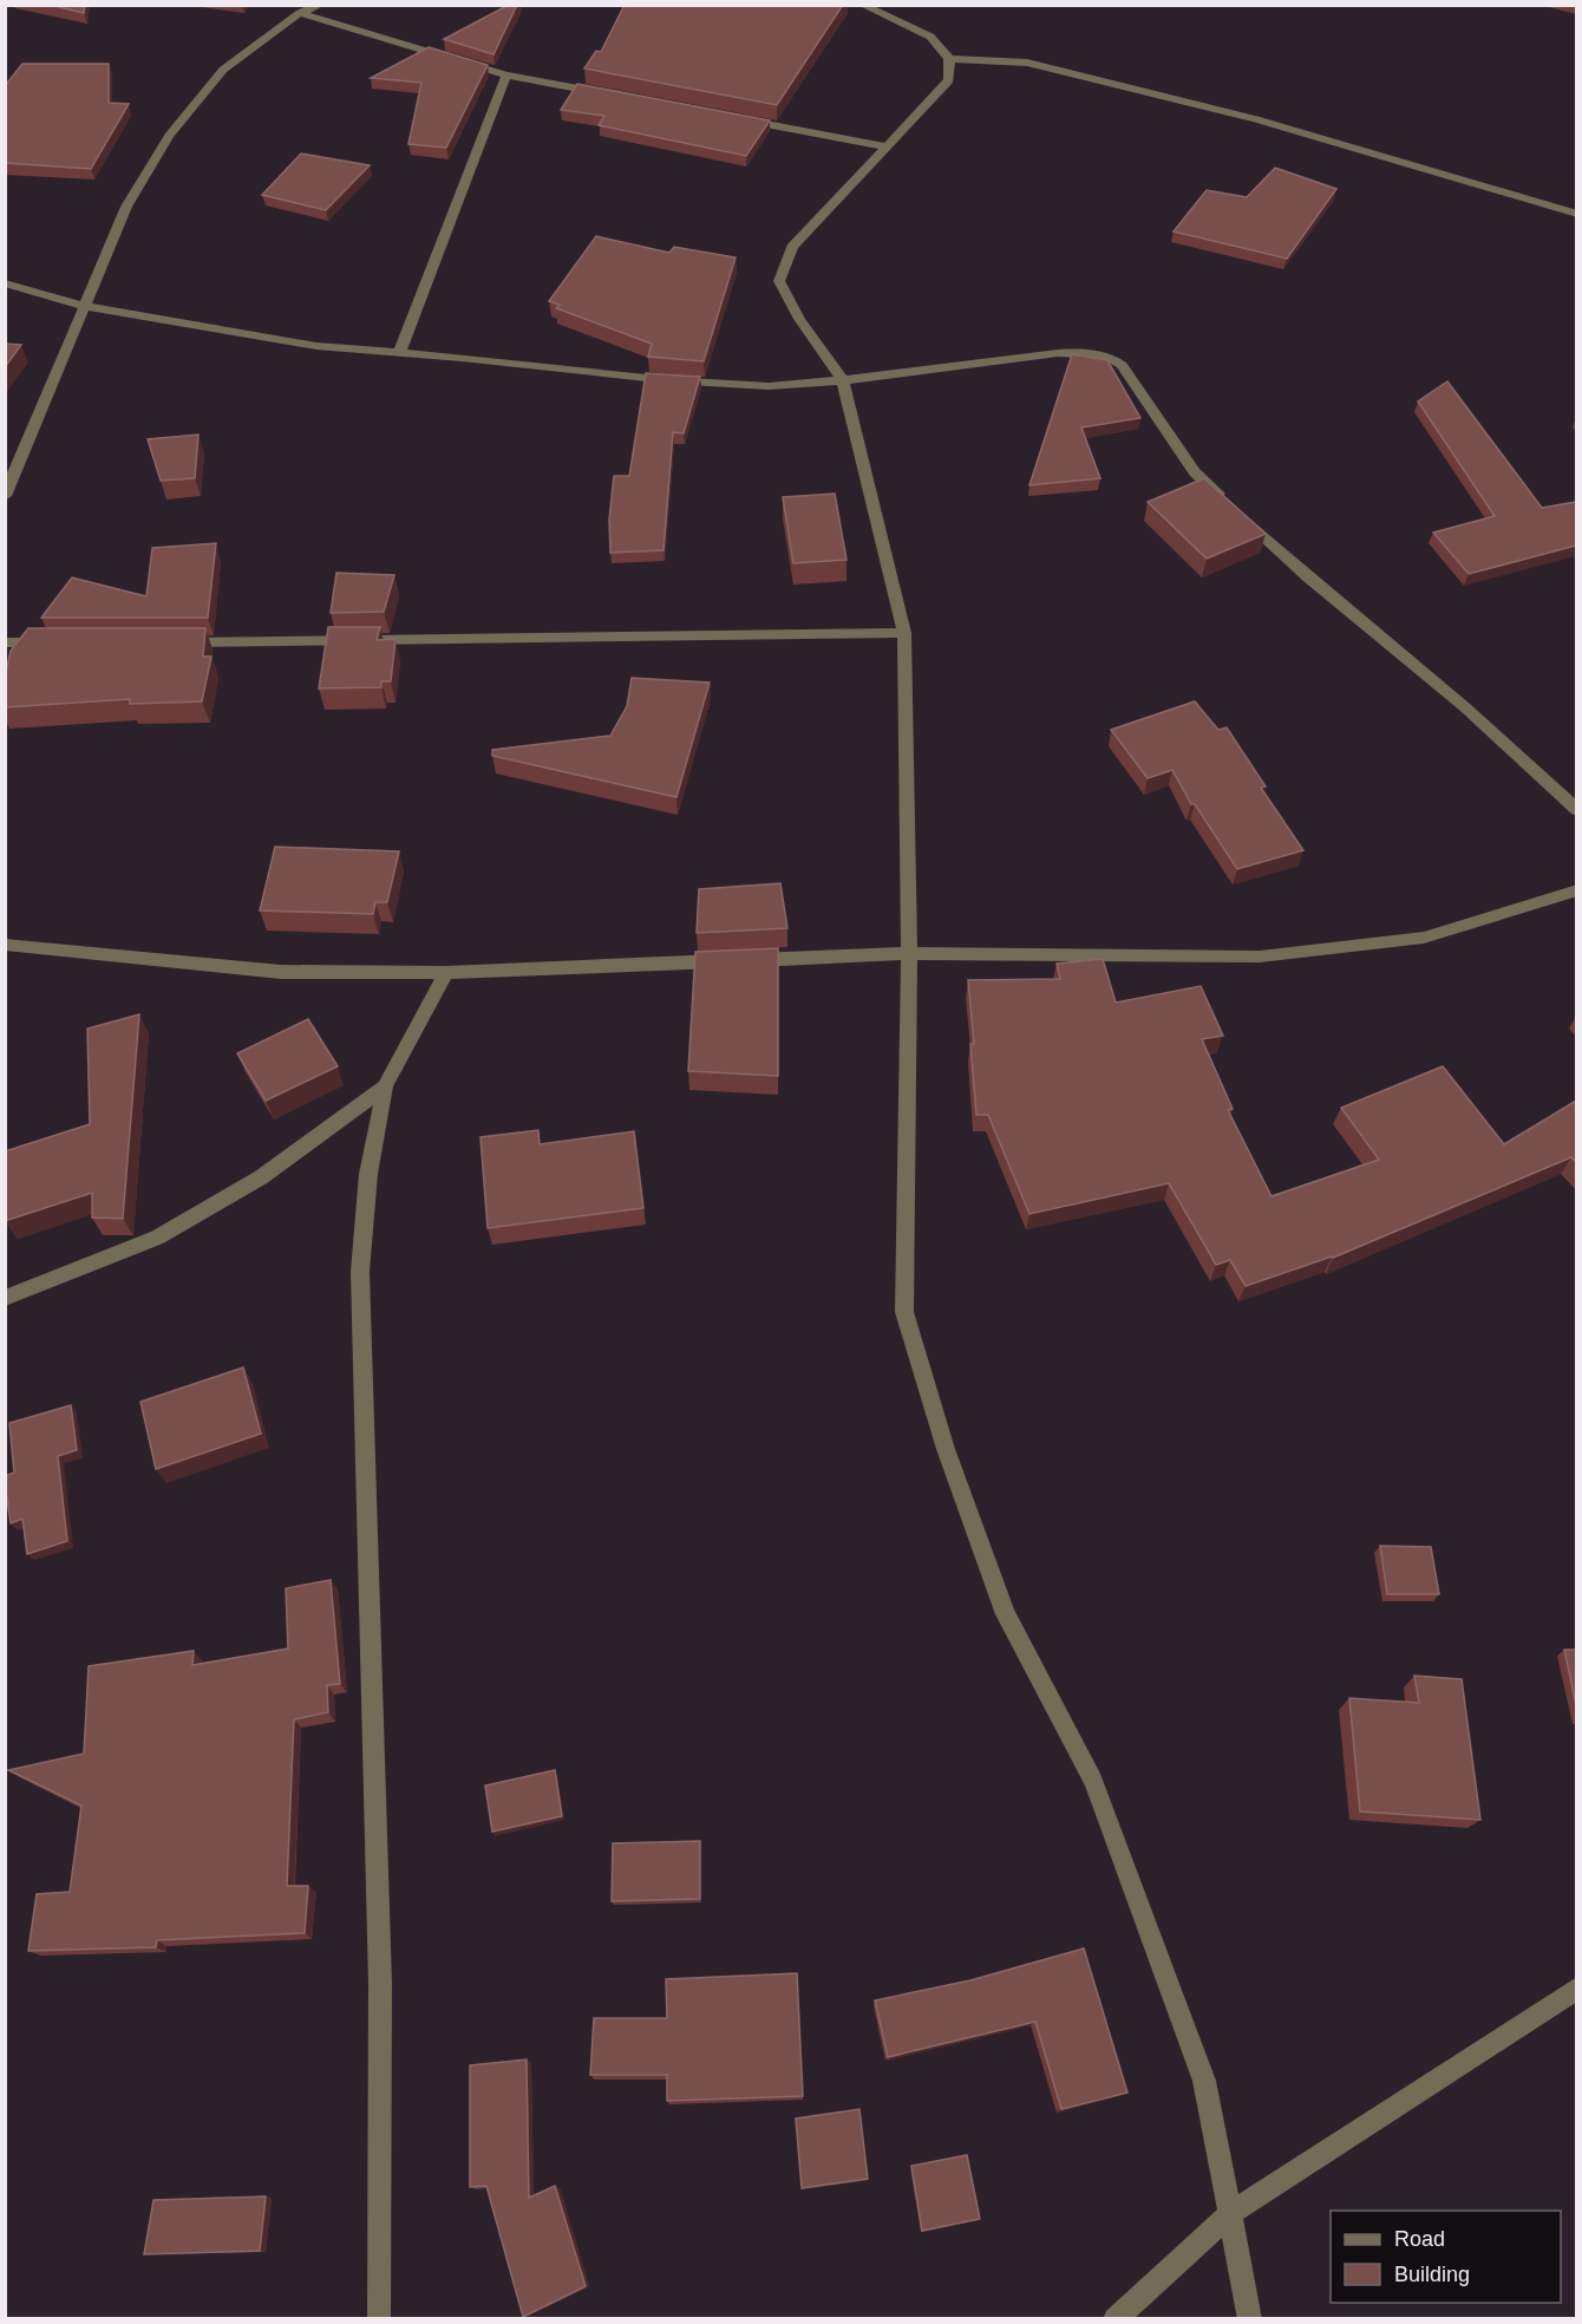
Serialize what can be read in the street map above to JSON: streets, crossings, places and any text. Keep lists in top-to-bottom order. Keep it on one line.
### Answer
{"legend":["Road","Building"]}
